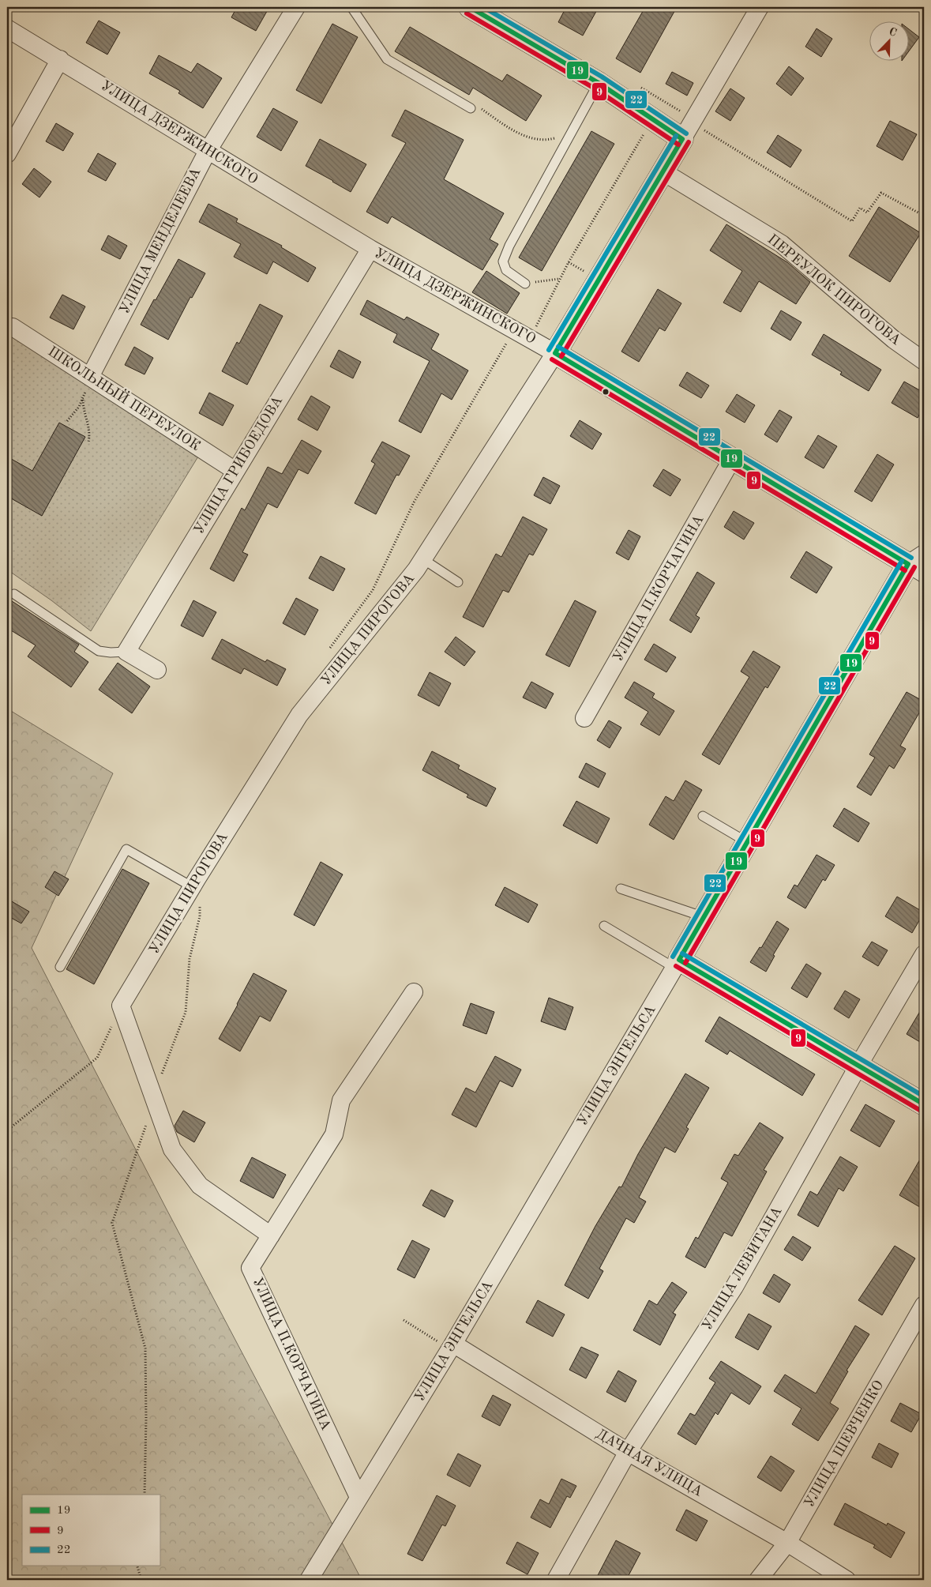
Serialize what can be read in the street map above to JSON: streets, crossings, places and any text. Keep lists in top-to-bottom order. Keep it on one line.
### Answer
{"streets":{"street":["УЛИЦА ДЗЕРЖИНСКОГО","УЛИЦА МЕНДЕЛЕЕВА","ПЕРЕУЛОК ПИРОГОВА","ШКОЛЬНЫЙ ПЕРЕУЛОК","УЛИЦА ГРИБОЕДОВА","УЛИЦА П.КОРЧАГИНА","УЛИЦА ПИРОГОВА","УЛИЦА ЭНГЕЛЬСА","УЛИЦА ЛЕВИТАНА","УЛИЦА ШЕВЧЕНКО","ДАЧНАЯ УЛИЦА"]},"crossings":[["УЛИЦА ДЗЕРЖИНСКОГО","УЛИЦА МЕНДЕЛЕЕВА"],["УЛИЦА ДЗЕРЖИНСКОГО","УЛИЦА ГРИБОЕДОВА"],["УЛИЦА ДЗЕРЖИНСКОГО","УЛИЦА П.КОРЧАГИНА"],["УЛИЦА ДЗЕРЖИНСКОГО","УЛИЦА ПИРОГОВА"],["УЛИЦА ДЗЕРЖИНСКОГО","УЛИЦА ЭНГЕЛЬСА"],["УЛИЦА МЕНДЕЛЕЕВА","ШКОЛЬНЫЙ ПЕРЕУЛОК"],["ПЕРЕУЛОК ПИРОГОВА","УЛИЦА ПИРОГОВА"],["ШКОЛЬНЫЙ ПЕРЕУЛОК","УЛИЦА ГРИБОЕДОВА"],["УЛИЦА П.КОРЧАГИНА","УЛИЦА ЭНГЕЛЬСА"],["УЛИЦА ЭНГЕЛЬСА","ДАЧНАЯ УЛИЦА"],["УЛИЦА ЛЕВИТАНА","ДАЧНАЯ УЛИЦА"],["УЛИЦА ШЕВЧЕНКО","ДАЧНАЯ УЛИЦА"]],"lines":["transit line 19","transit line 22","transit line 9"],"legend":["19","9","22"],"north":"top right"}
